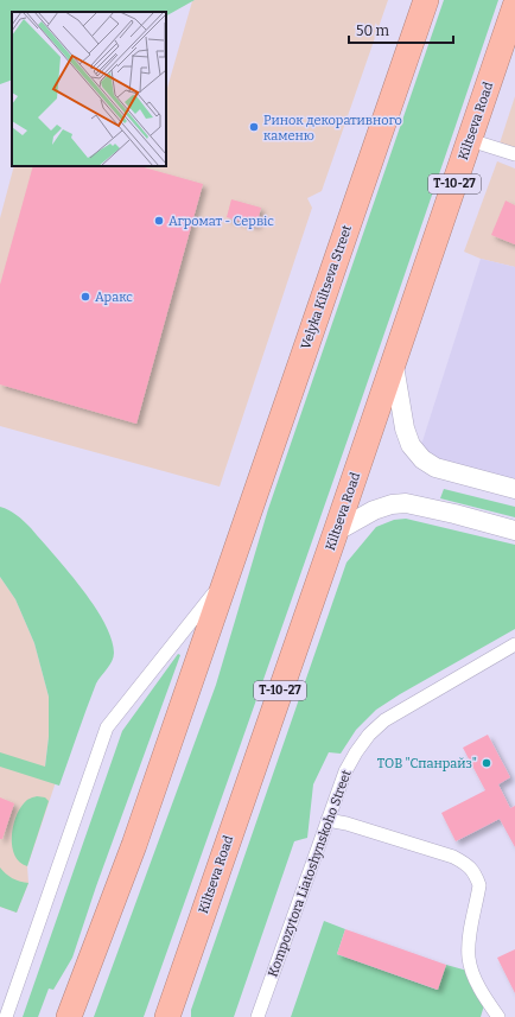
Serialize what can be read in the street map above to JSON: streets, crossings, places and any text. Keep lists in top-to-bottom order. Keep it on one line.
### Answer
{"streets":{"highway":["Kiltseva Road","Т-10-27","Velyka Kiltseva Street"],"street":["Kompozytora Liatoshynskoho Street"]},"places":["Ринок декоративного каменю","Агромат - Сервіс","Аракс","ТОВ \"Спанрайз\""],"scale_bar":"50 m"}
